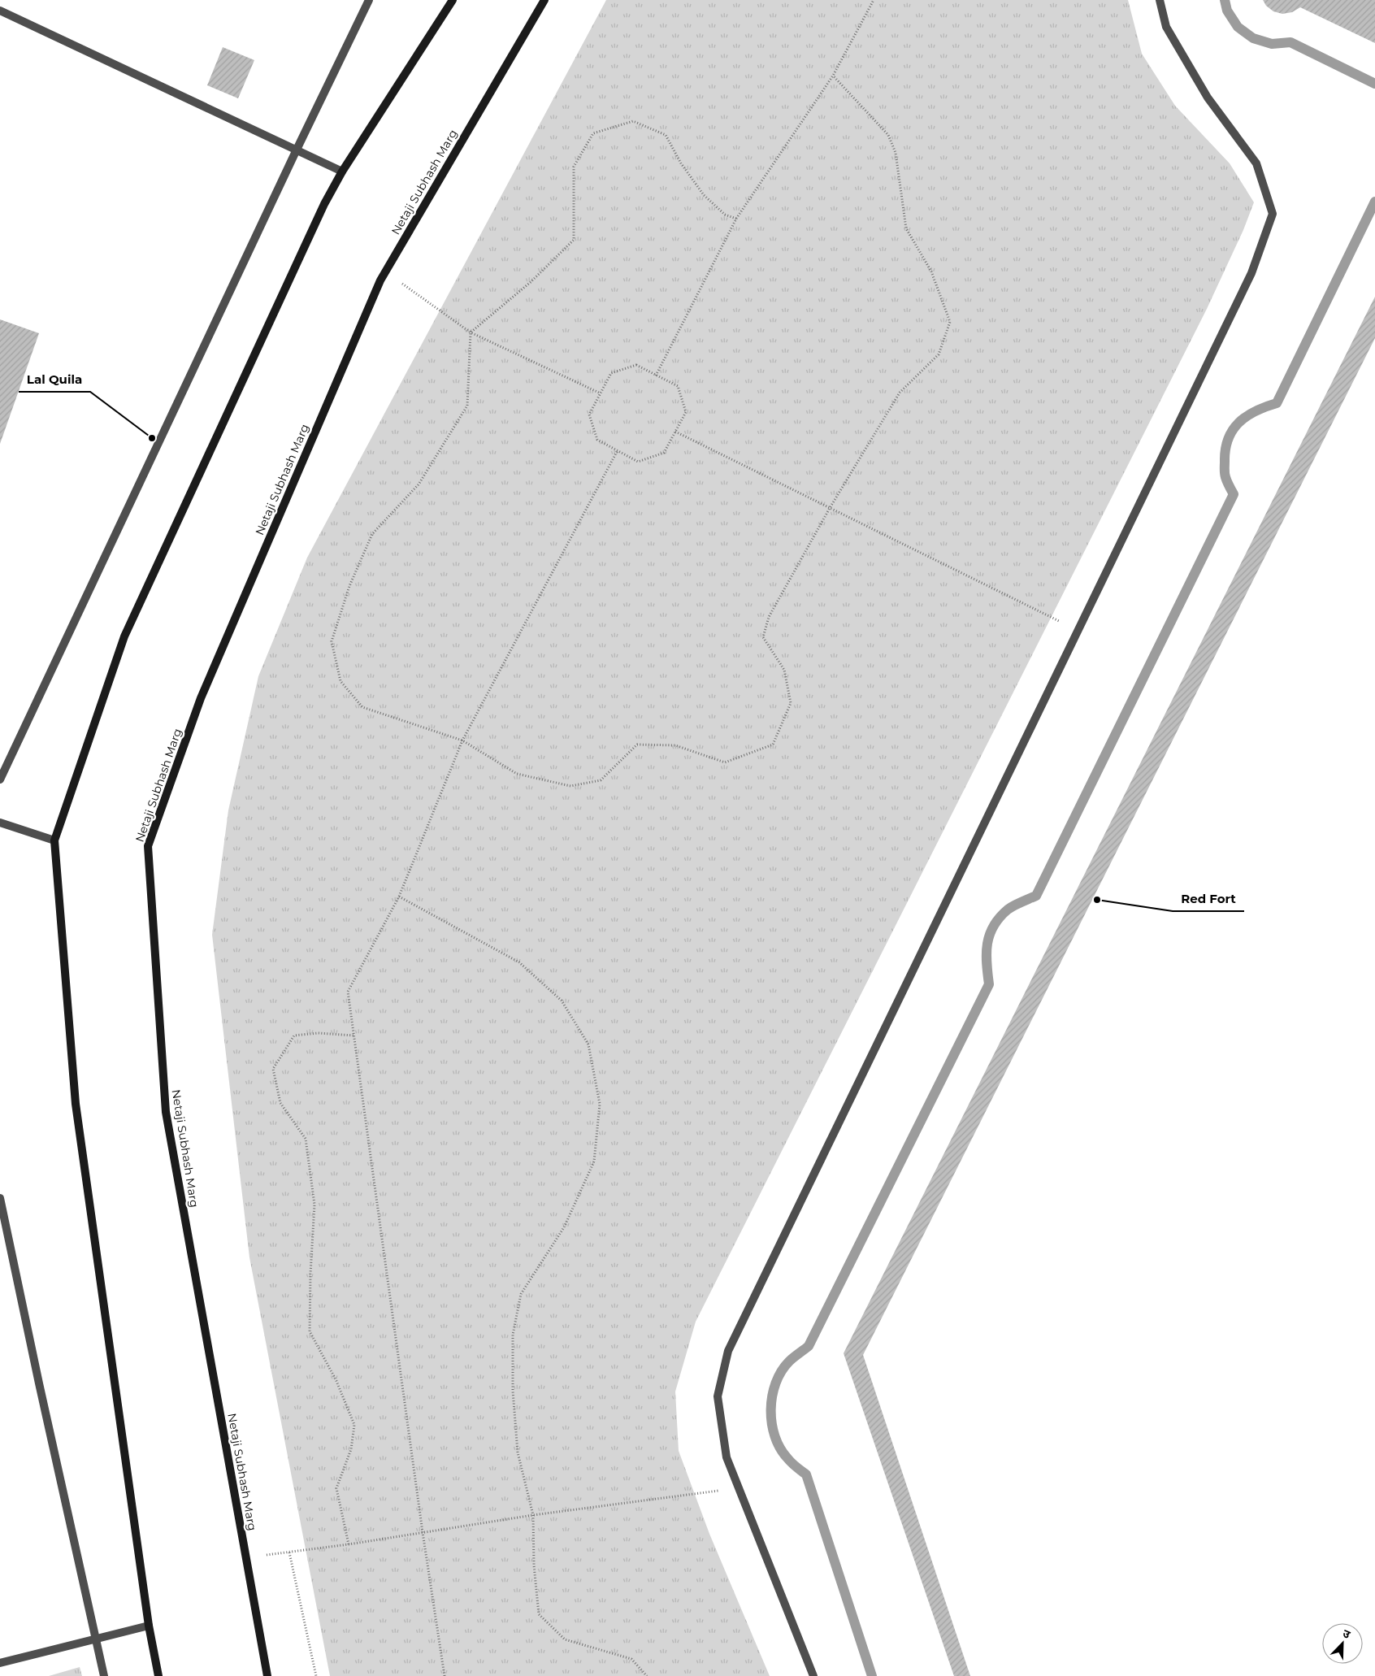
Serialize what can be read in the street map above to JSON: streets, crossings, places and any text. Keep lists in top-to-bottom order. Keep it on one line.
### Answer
{"streets":{"main road":["Netaji Subhash Marg"]},"places":["Lal Quila","Red Fort"],"north":"top right"}
